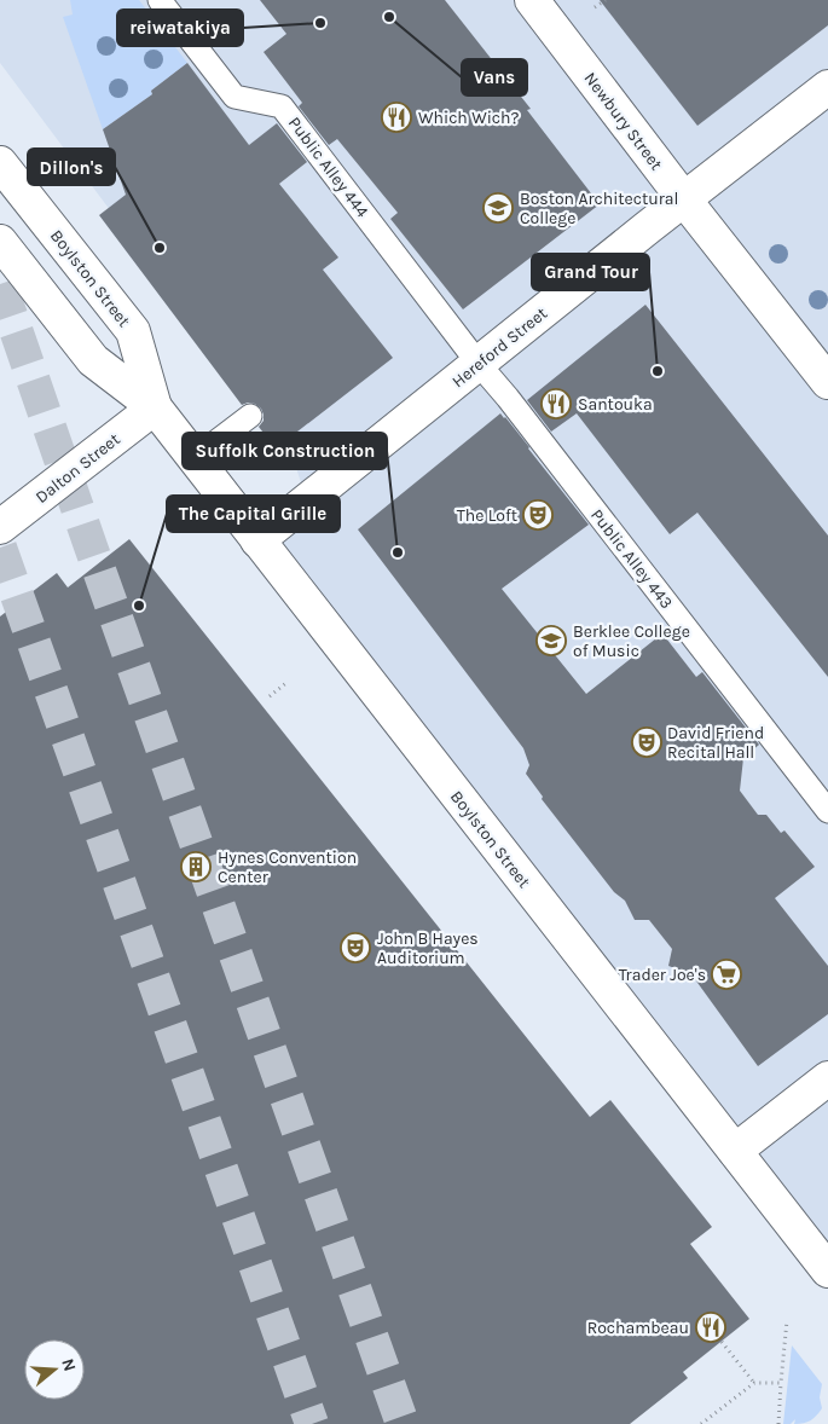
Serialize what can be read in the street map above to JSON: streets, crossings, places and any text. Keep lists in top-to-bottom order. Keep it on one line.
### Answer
{"streets":{"main road":["Newbury Street","Boylston Street","Hereford Street","Dalton Street"],"lane":["Public Alley 444","Public Alley 443"]},"crossings":[["Newbury Street","Hereford Street"],["Public Alley 444","Hereford Street"],["Public Alley 444","Public Alley 443"],["Boylston Street","Hereford Street"],["Boylston Street","Dalton Street"],["Hereford Street","Public Alley 443"]],"places":{"other":["Vans","reiwatakiya","Dillon's","Grand Tour","Suffolk Construction","The Capital Grille"],"restaurant":["Which Wich?","Santouka","Rochambeau"],"school or university":["Boston Architectural College","Berklee College of Music"],"theatre":["The Loft","David Friend Recital Hall","John B Hayes Auditorium"],"building":["Hynes Convention Center"],"supermarket":["Trader Joe's"]},"north":"right"}
